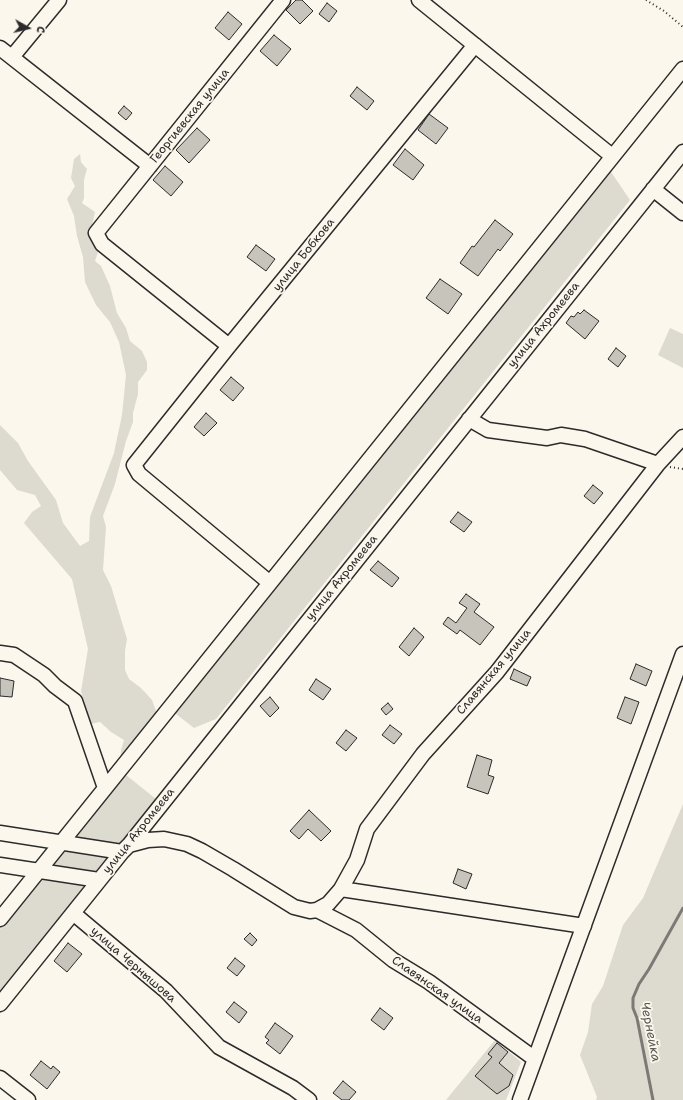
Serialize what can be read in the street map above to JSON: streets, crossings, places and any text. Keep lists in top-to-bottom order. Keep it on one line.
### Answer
{"streets":{"street":["Георгиевская улица","улица Бобкова","улица Ахромеева","Славянская улица","улица Чернышова"]},"crossings":[["Георгиевская улица","улица Бобкова"],["улица Ахромеева","Славянская улица"],["улица Ахромеева","улица Чернышова"]],"water":["Чернейка"],"north":"right"}
